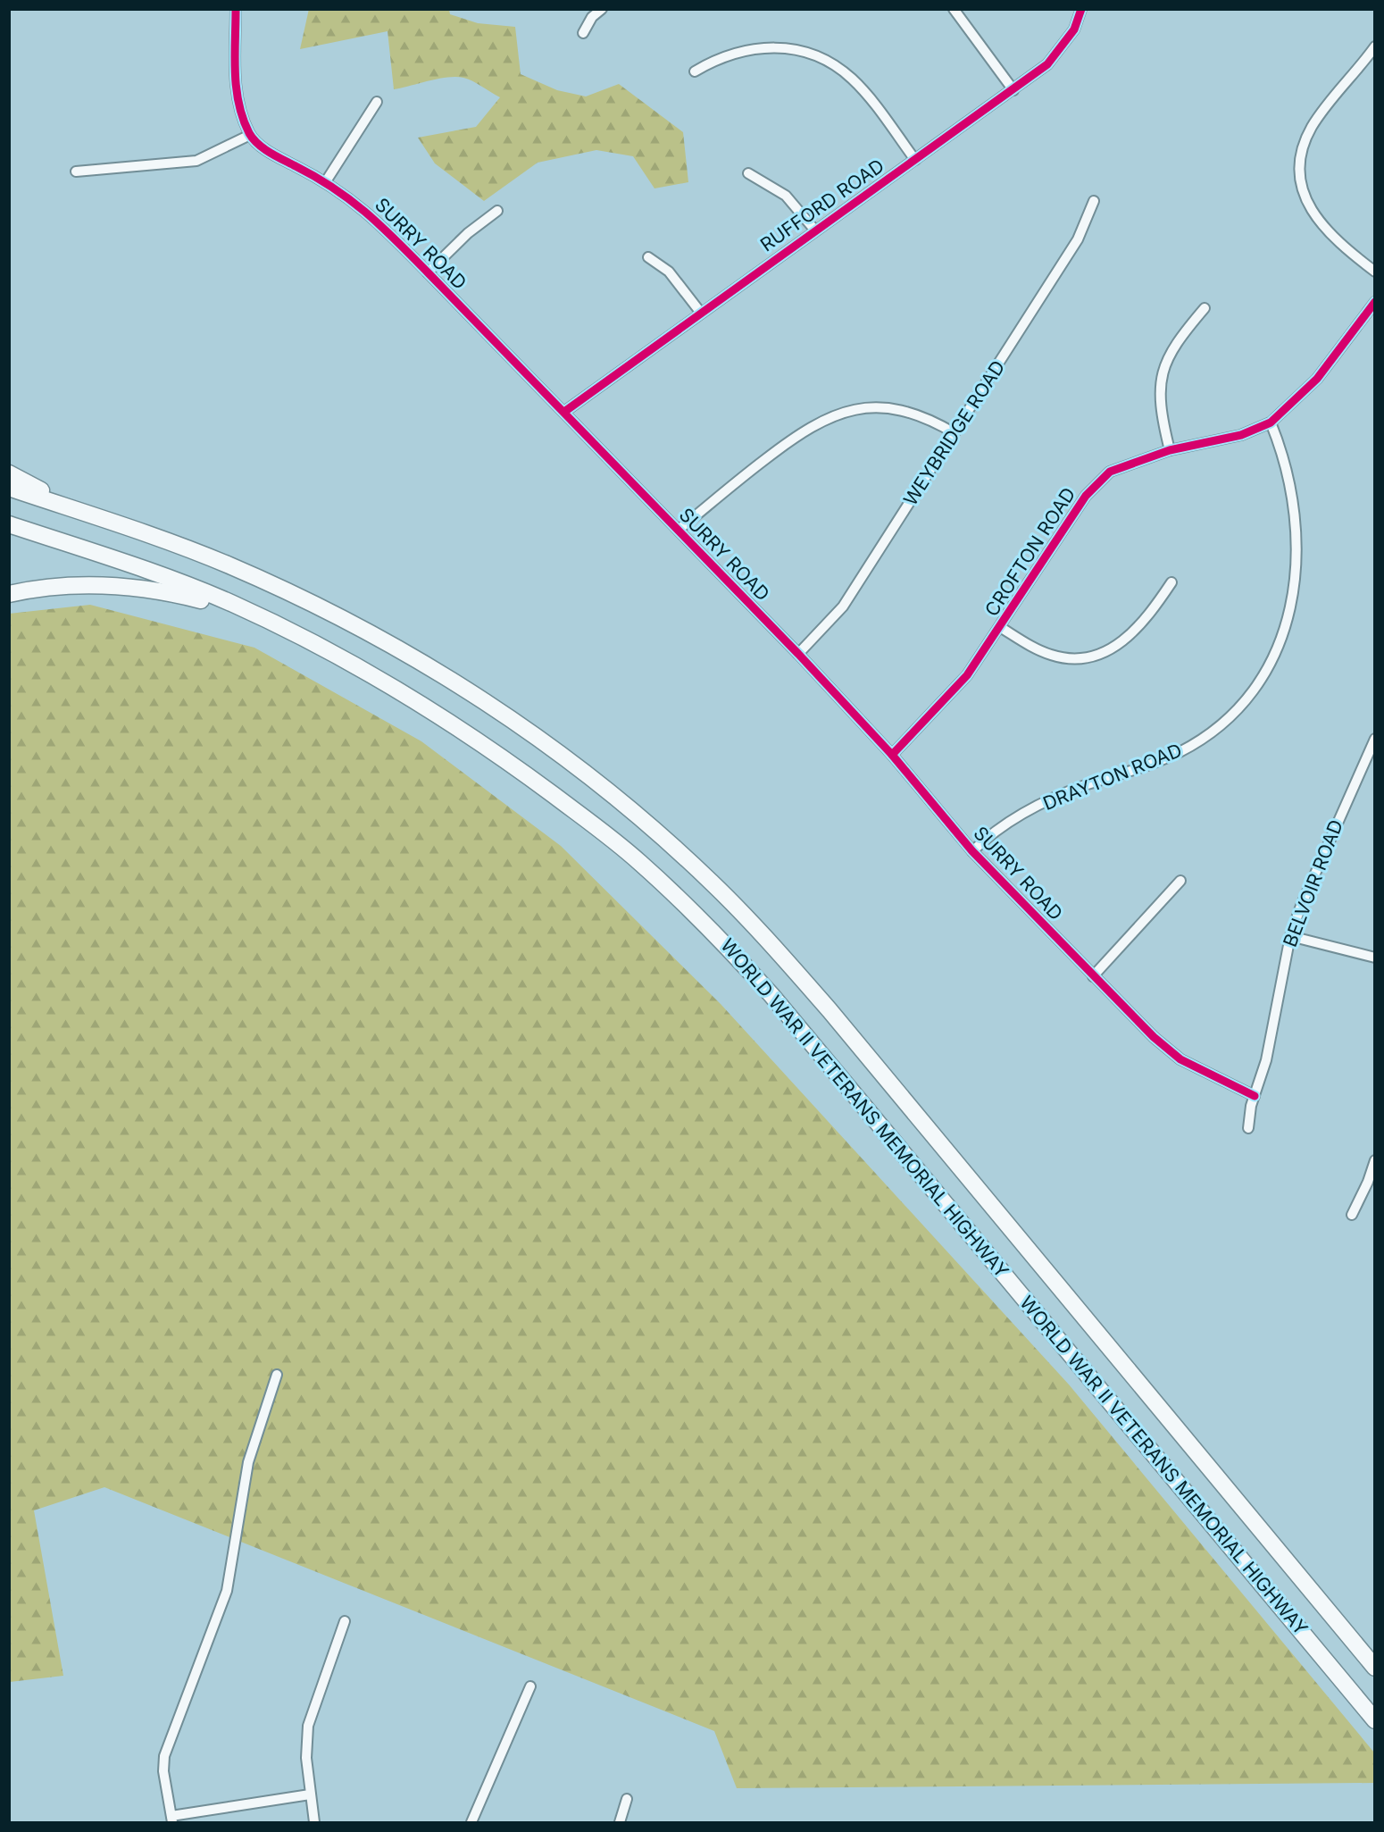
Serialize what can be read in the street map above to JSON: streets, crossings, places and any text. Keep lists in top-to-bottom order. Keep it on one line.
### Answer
{"streets":{"highway":["WORLD WAR II VETERANS MEMORIAL HIGHWAY"],"street":["RUFFORD ROAD","SURRY ROAD","WEYBRIDGE ROAD","CROFTON ROAD","DRAYTON ROAD","BELVOIR ROAD"]},"crossings":[["RUFFORD ROAD","SURRY ROAD"],["SURRY ROAD","WEYBRIDGE ROAD"],["SURRY ROAD","CROFTON ROAD"],["SURRY ROAD","DRAYTON ROAD"],["SURRY ROAD","BELVOIR ROAD"],["CROFTON ROAD","DRAYTON ROAD"]]}
